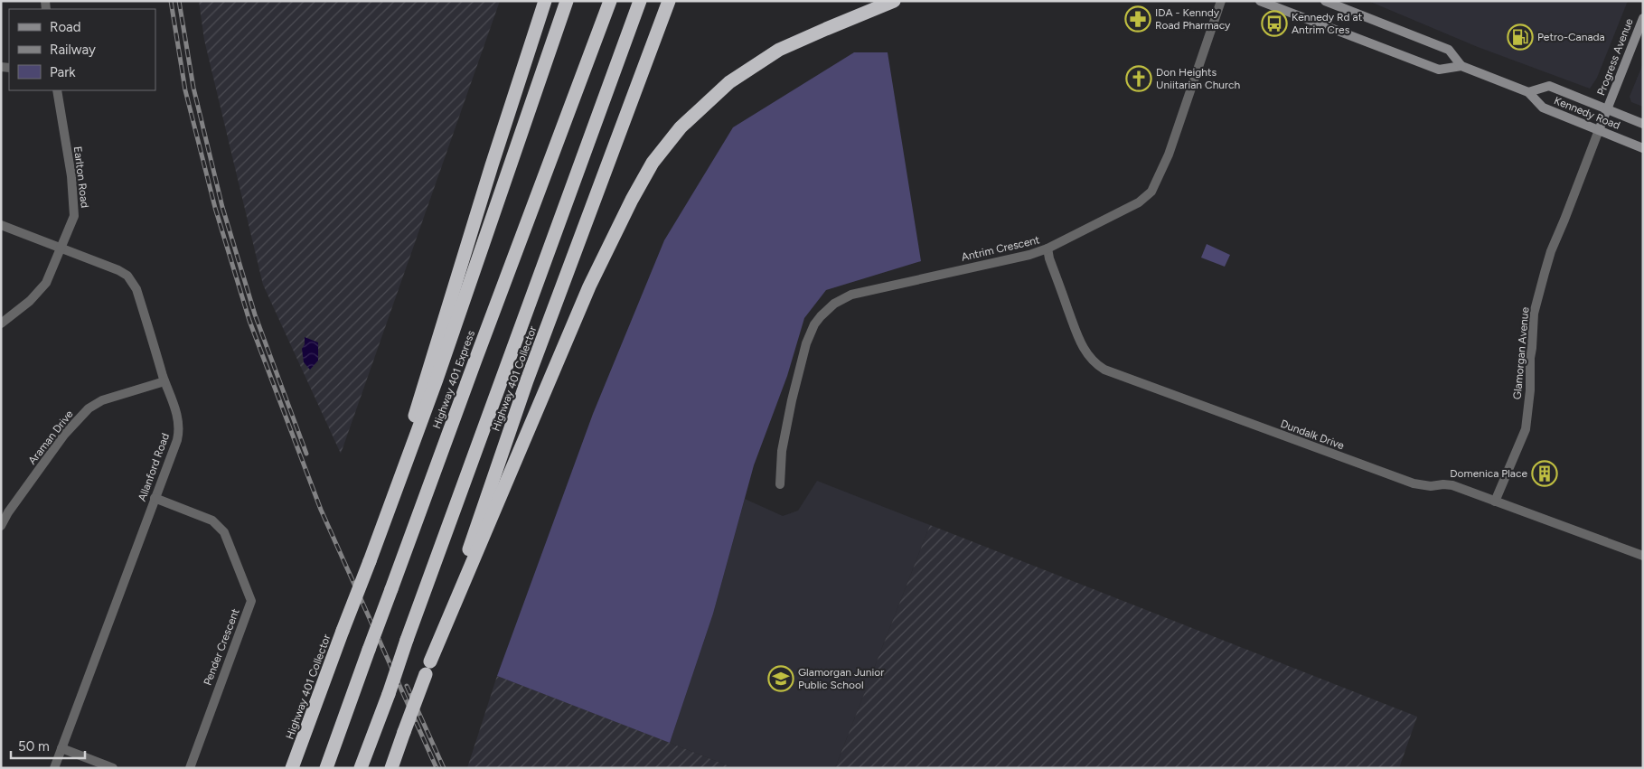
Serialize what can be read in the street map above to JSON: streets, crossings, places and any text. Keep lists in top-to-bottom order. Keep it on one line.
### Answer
{"streets":{"highway":["Highway 401 Collector","Highway 401 Express"],"main road":["Progress Avenue","Kennedy Road"],"street":["Earlton Road","Antrim Crescent","Glamorgan Avenue","Dundalk Drive","Araman Drive","Allanford Road","Pender Crescent"]},"crossings":[["Progress Avenue","Kennedy Road"],["Progress Avenue","Glamorgan Avenue"],["Kennedy Road","Glamorgan Avenue"],["Earlton Road","Allanford Road"],["Antrim Crescent","Dundalk Drive"],["Glamorgan Avenue","Dundalk Drive"],["Araman Drive","Allanford Road"],["Allanford Road","Pender Crescent"]],"places":{"pharmacy":["IDA - Kenndy Road Pharmacy"],"bus stop":["Kennedy Rd at Antrim Cres"],"fuel station":["Petro-Canada"],"church":["Don Heights Uniitarian Church"],"building":["Domenica Place"],"school or university":["Glamorgan Junior Public School"]},"legend":["Road","Railway","Park"],"scale_bar":"50 m"}
